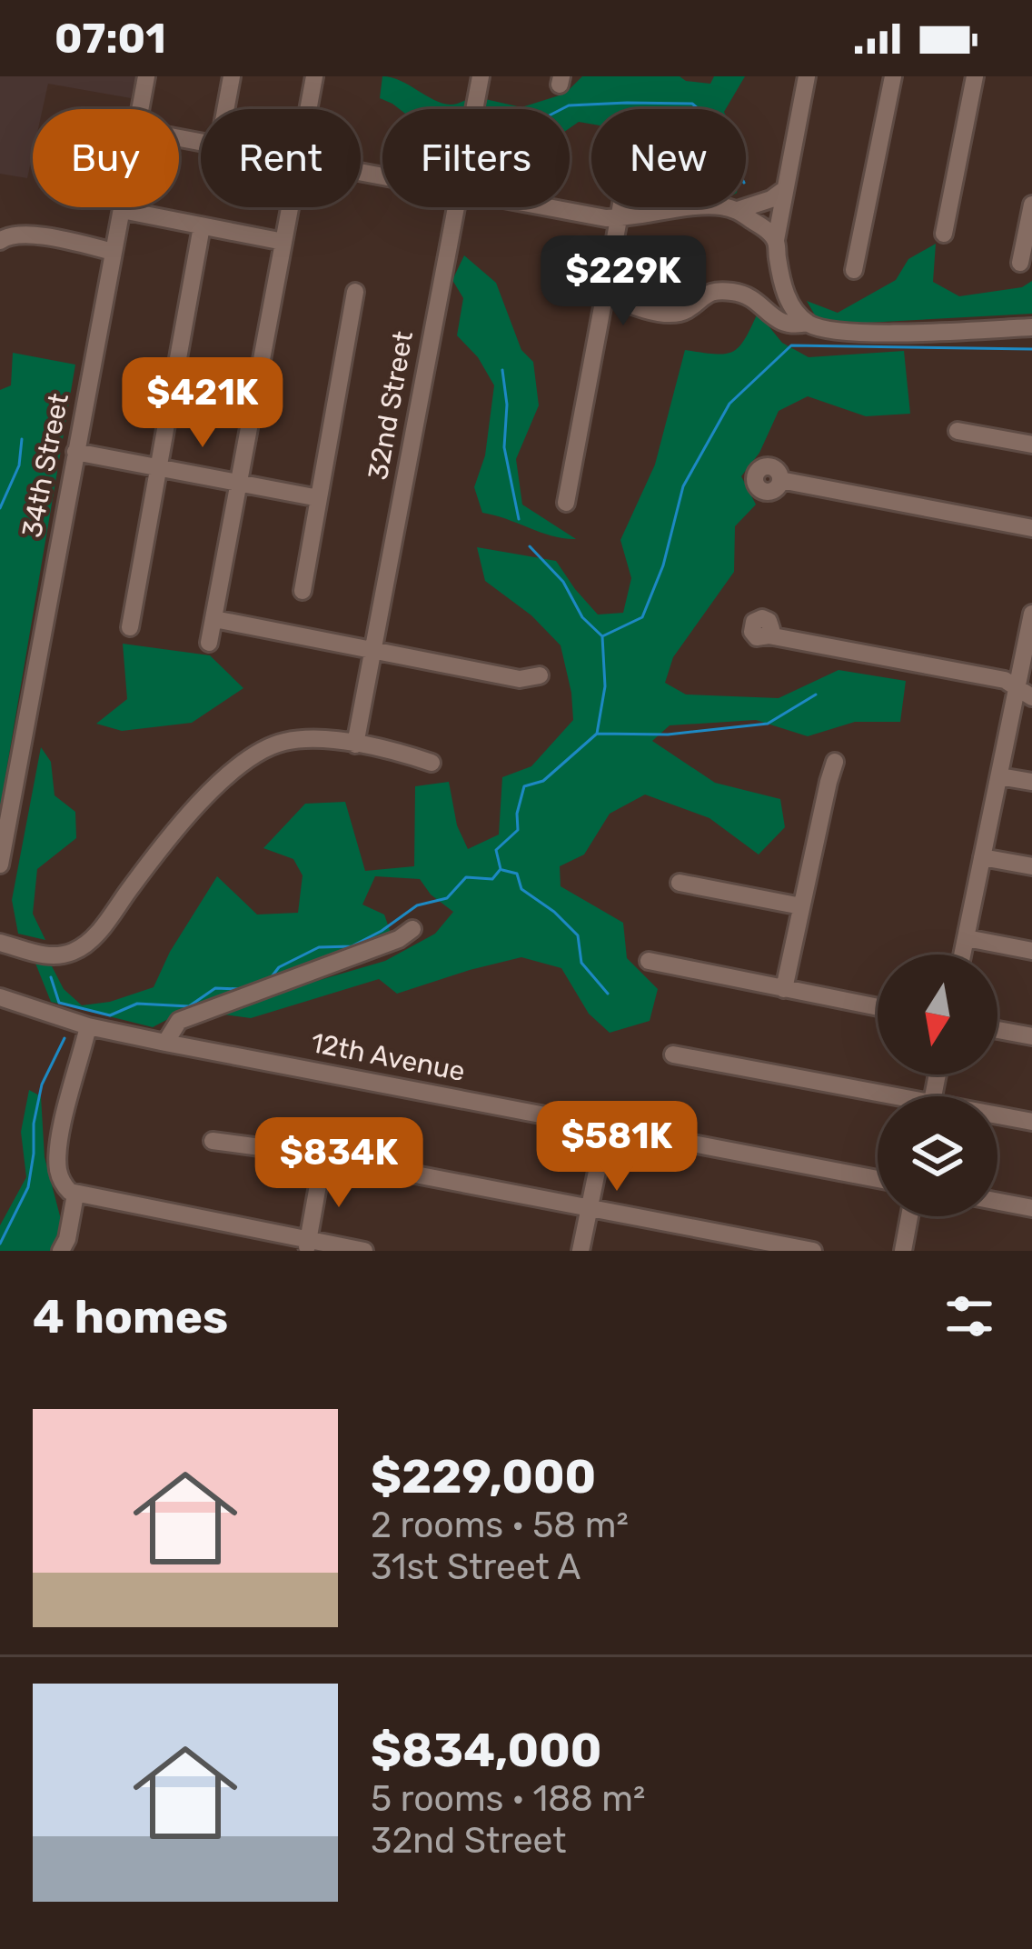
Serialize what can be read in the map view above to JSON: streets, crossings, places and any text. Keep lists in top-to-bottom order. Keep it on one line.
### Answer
{"streets":{"street":["32nd Street","34th Street","12th Avenue"]},"north":"bottom","page":{"status":"07:01","chip":["Buy","Rent","Filters","New"],"price":["$229K","$421K","$581K","$834K"],"heading":"4 homes","list":[{"name":"$229,000","note":"2 rooms · 58 m² · 31st Street A"},{"name":"$834,000","note":"5 rooms · 188 m² · 32nd Street"}]}}
